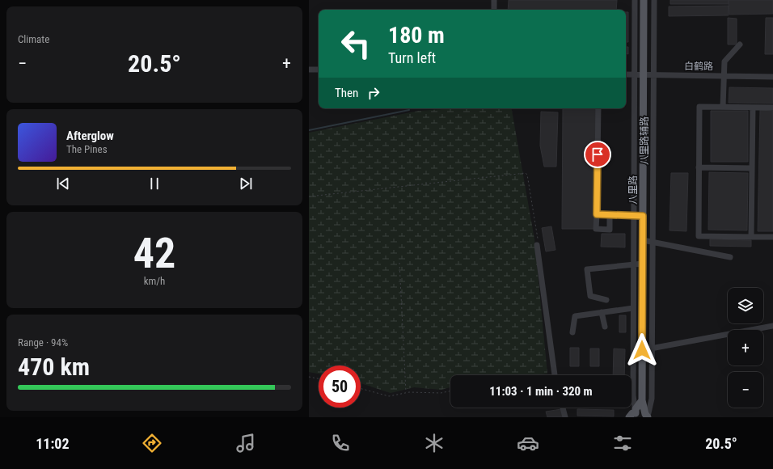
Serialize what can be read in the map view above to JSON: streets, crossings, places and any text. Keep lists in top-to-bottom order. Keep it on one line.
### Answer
{"streets":{"main road":["八里路"],"street":["白鹤路","八里路辅路"]},"crossings":[["白鹤路","八里路辅路"],["白鹤路","八里路"],["八里路辅路","八里路"]],"page":{"tile":["Climate",["42","km/h"],["Range · 94%","470 km"]],"turn":["180 m","Turn left"],"heat":["−","20.5°","+"],"then":"Then","song":["Afterglow","The Pines"],"map_buttons":["+","−"],"limit":"50","trip":"11:03 · 1 min · 320 m","tabs":["11:02","20.5°"]}}
